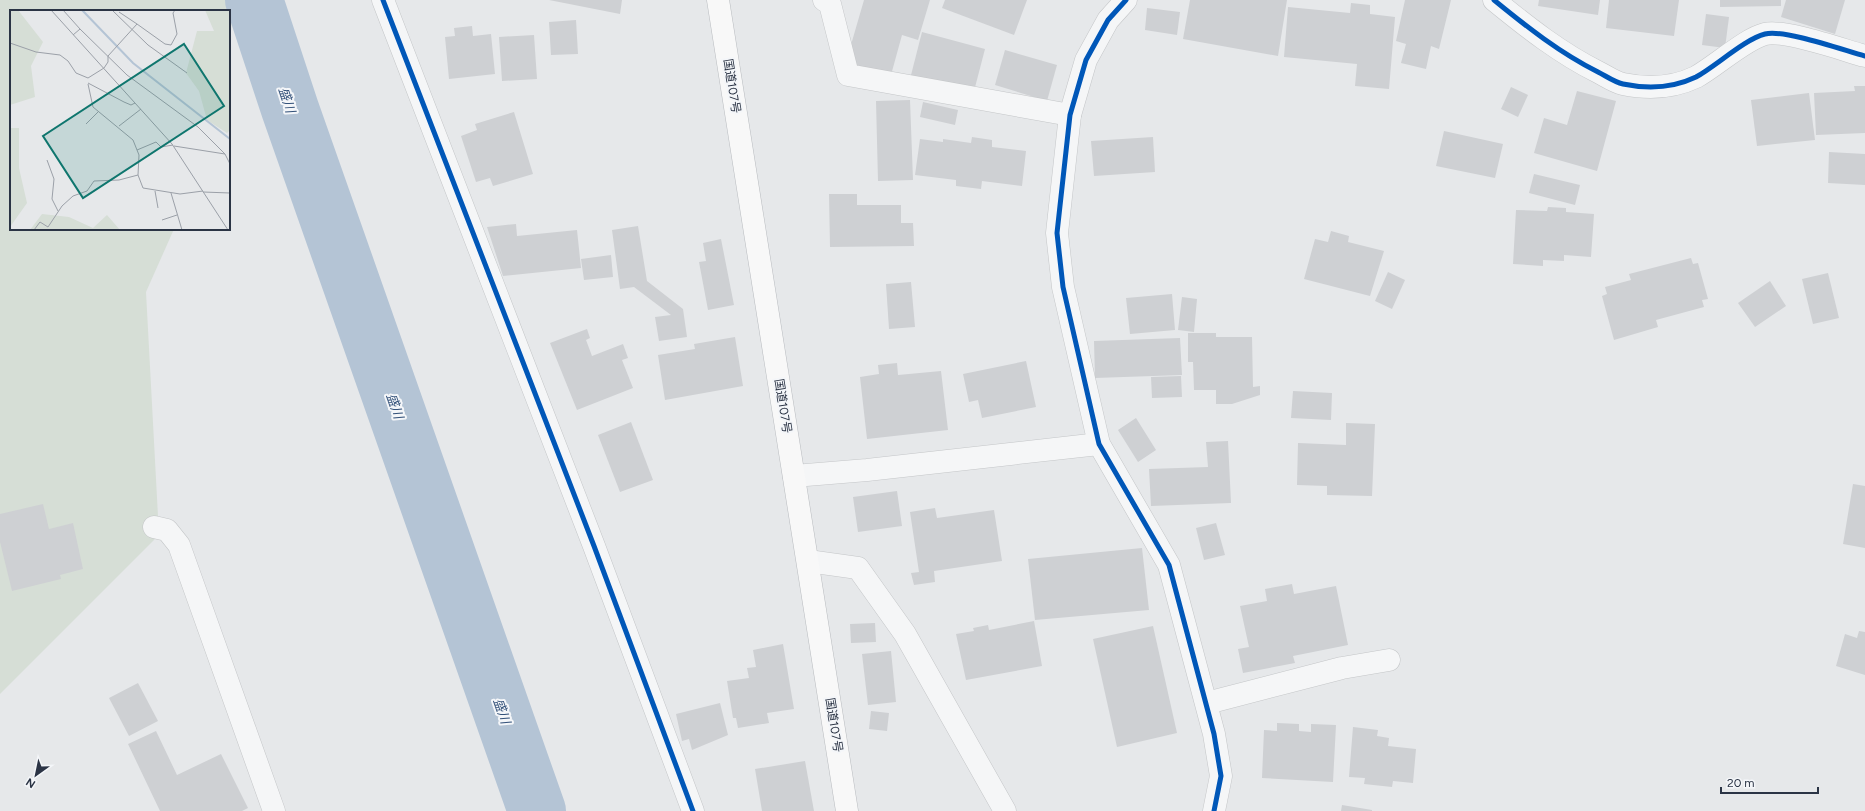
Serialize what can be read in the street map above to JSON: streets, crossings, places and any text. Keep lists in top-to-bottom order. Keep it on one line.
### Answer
{"streets":{"highway":["国道107号"]},"water":["盛川"],"scale_bar":"20 m","north":"bottom left"}
